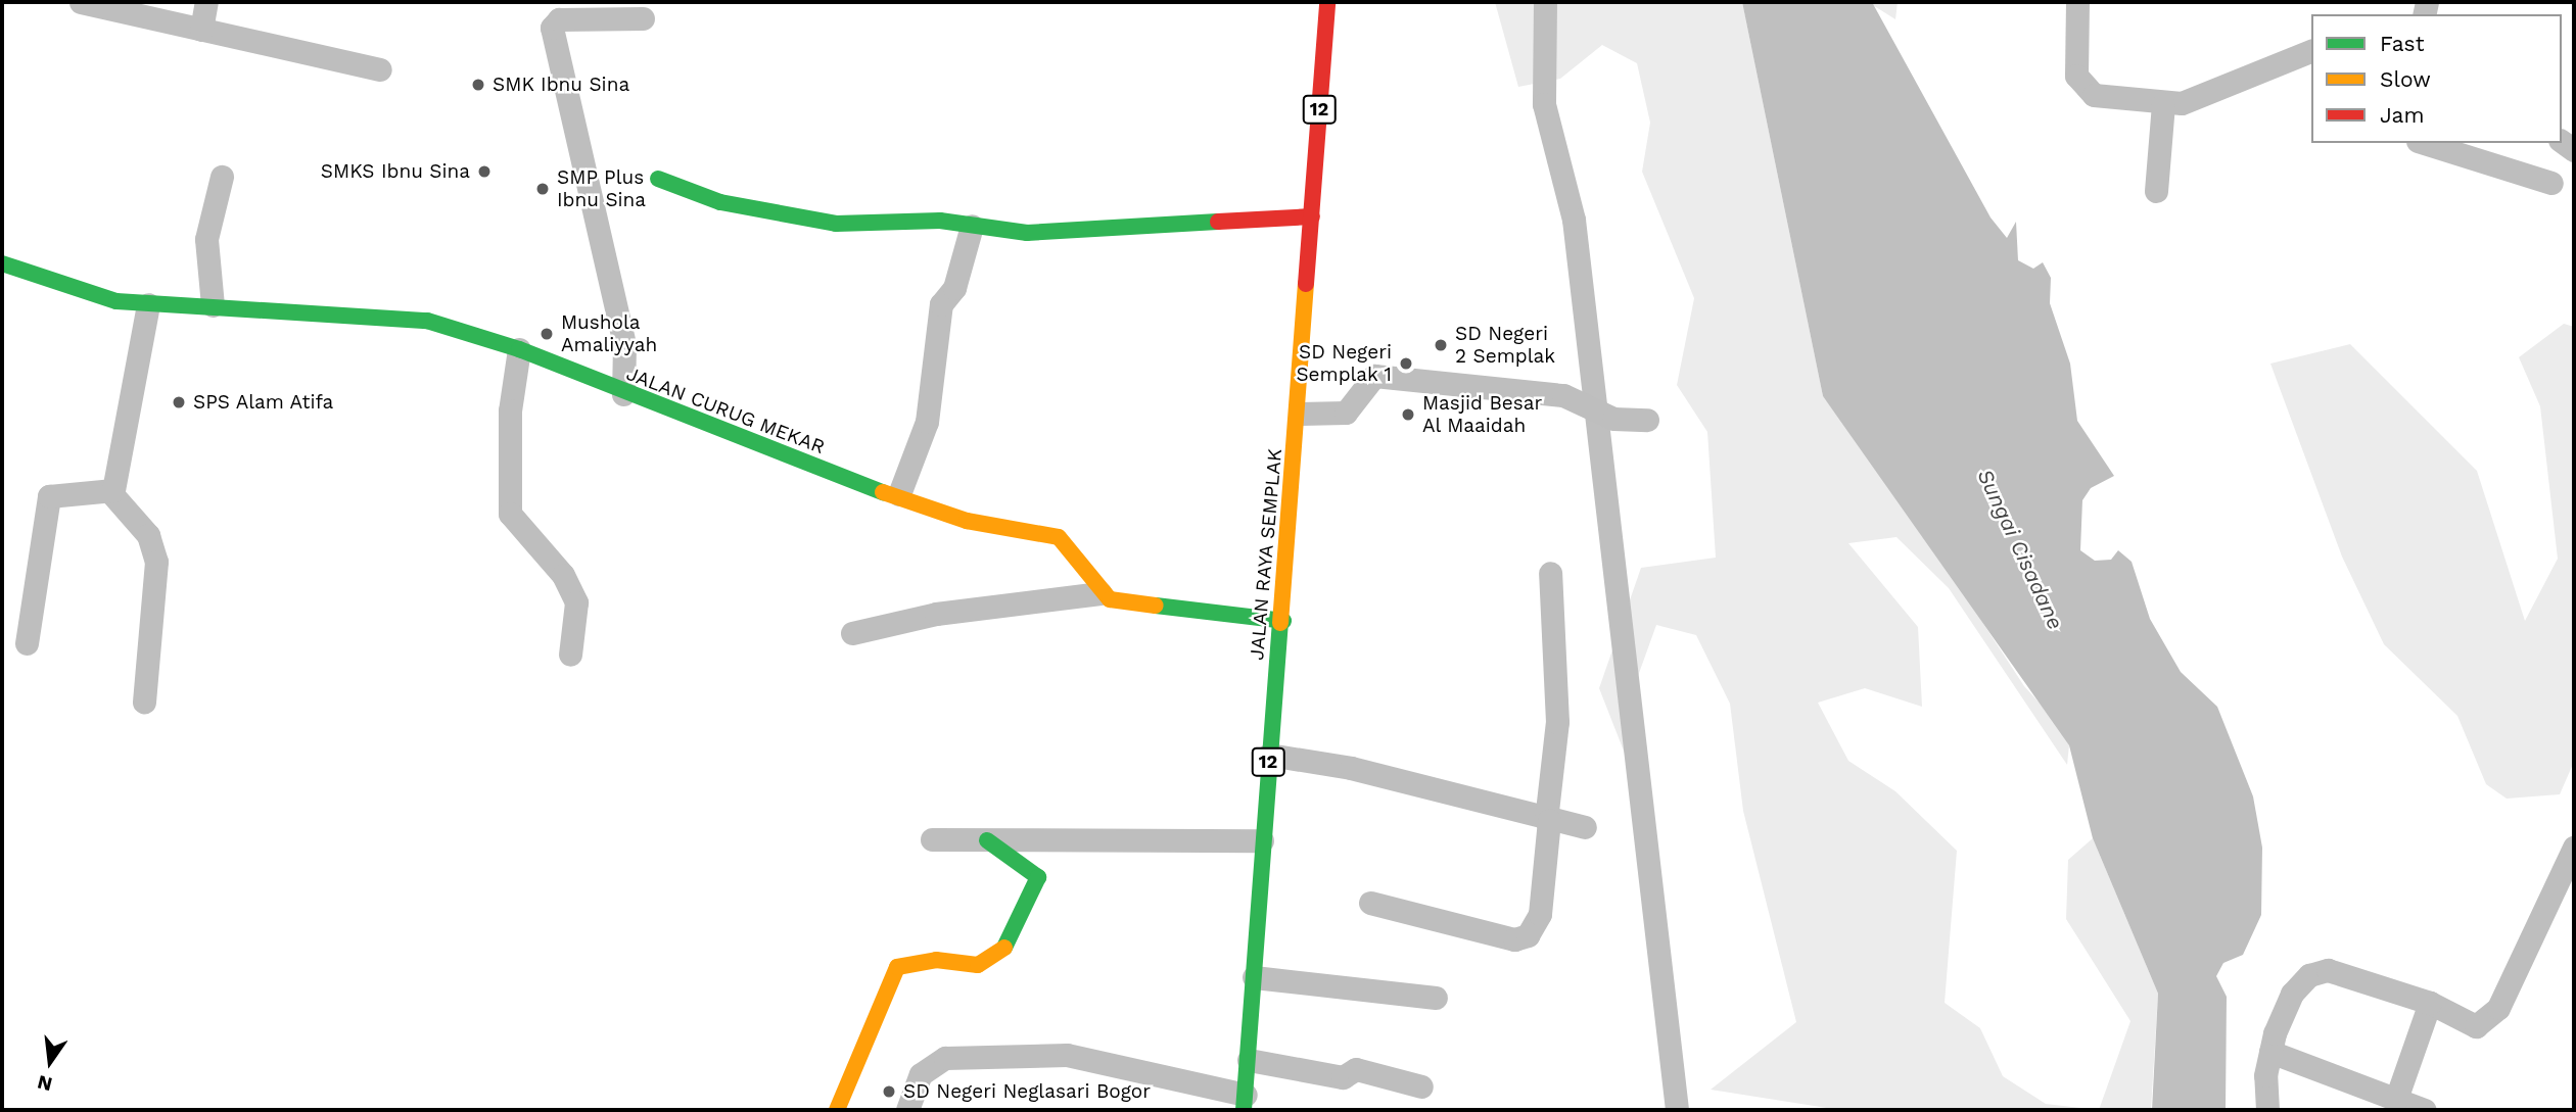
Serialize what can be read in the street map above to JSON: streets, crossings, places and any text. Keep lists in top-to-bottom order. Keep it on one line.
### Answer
{"streets":{"street":["12","JALAN CURUG MEKAR","JALAN RAYA SEMPLAK"]},"water":["Sungai Cisadane"],"places":["SMK Ibnu Sina","SMKS Ibnu Sina","SMP Plus Ibnu Sina","Mushola Amaliyyah","SD Negeri 2 Semplak","SD Negeri Semplak 1","SPS Alam Atifa","Masjid Besar Al Maaidah","SD Negeri Neglasari Bogor"],"legend":["Fast","Slow","Jam"],"north":"bottom"}
